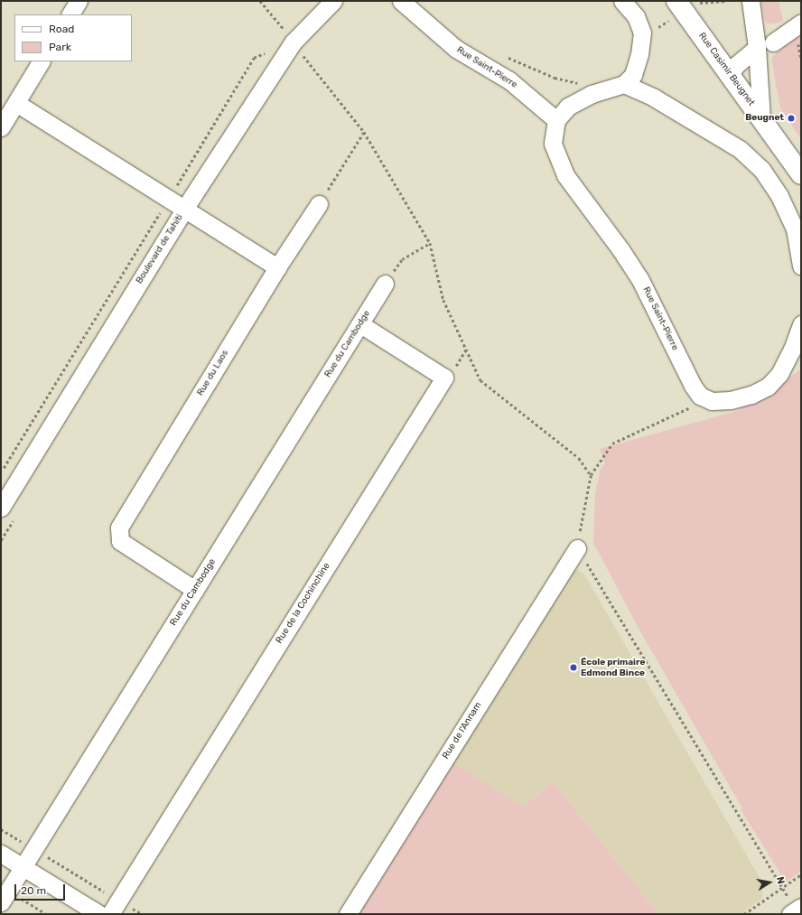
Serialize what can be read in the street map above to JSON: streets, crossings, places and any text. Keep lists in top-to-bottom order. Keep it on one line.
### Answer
{"streets":{"main road":["Rue Casimir Beugnet"],"street":["Rue Saint-Pierre","Boulevard de Tahiti","Rue du Cambodge","Rue du Laos","Rue de la Cochinchine","Rue de l'Annam"]},"crossings":[["Rue du Cambodge","Rue du Laos"],["Rue du Cambodge","Rue de la Cochinchine"]],"places":["Beugnet","École primaire Edmond Bince"],"legend":["Road","Park"],"scale_bar":"20 m","north":"right"}
